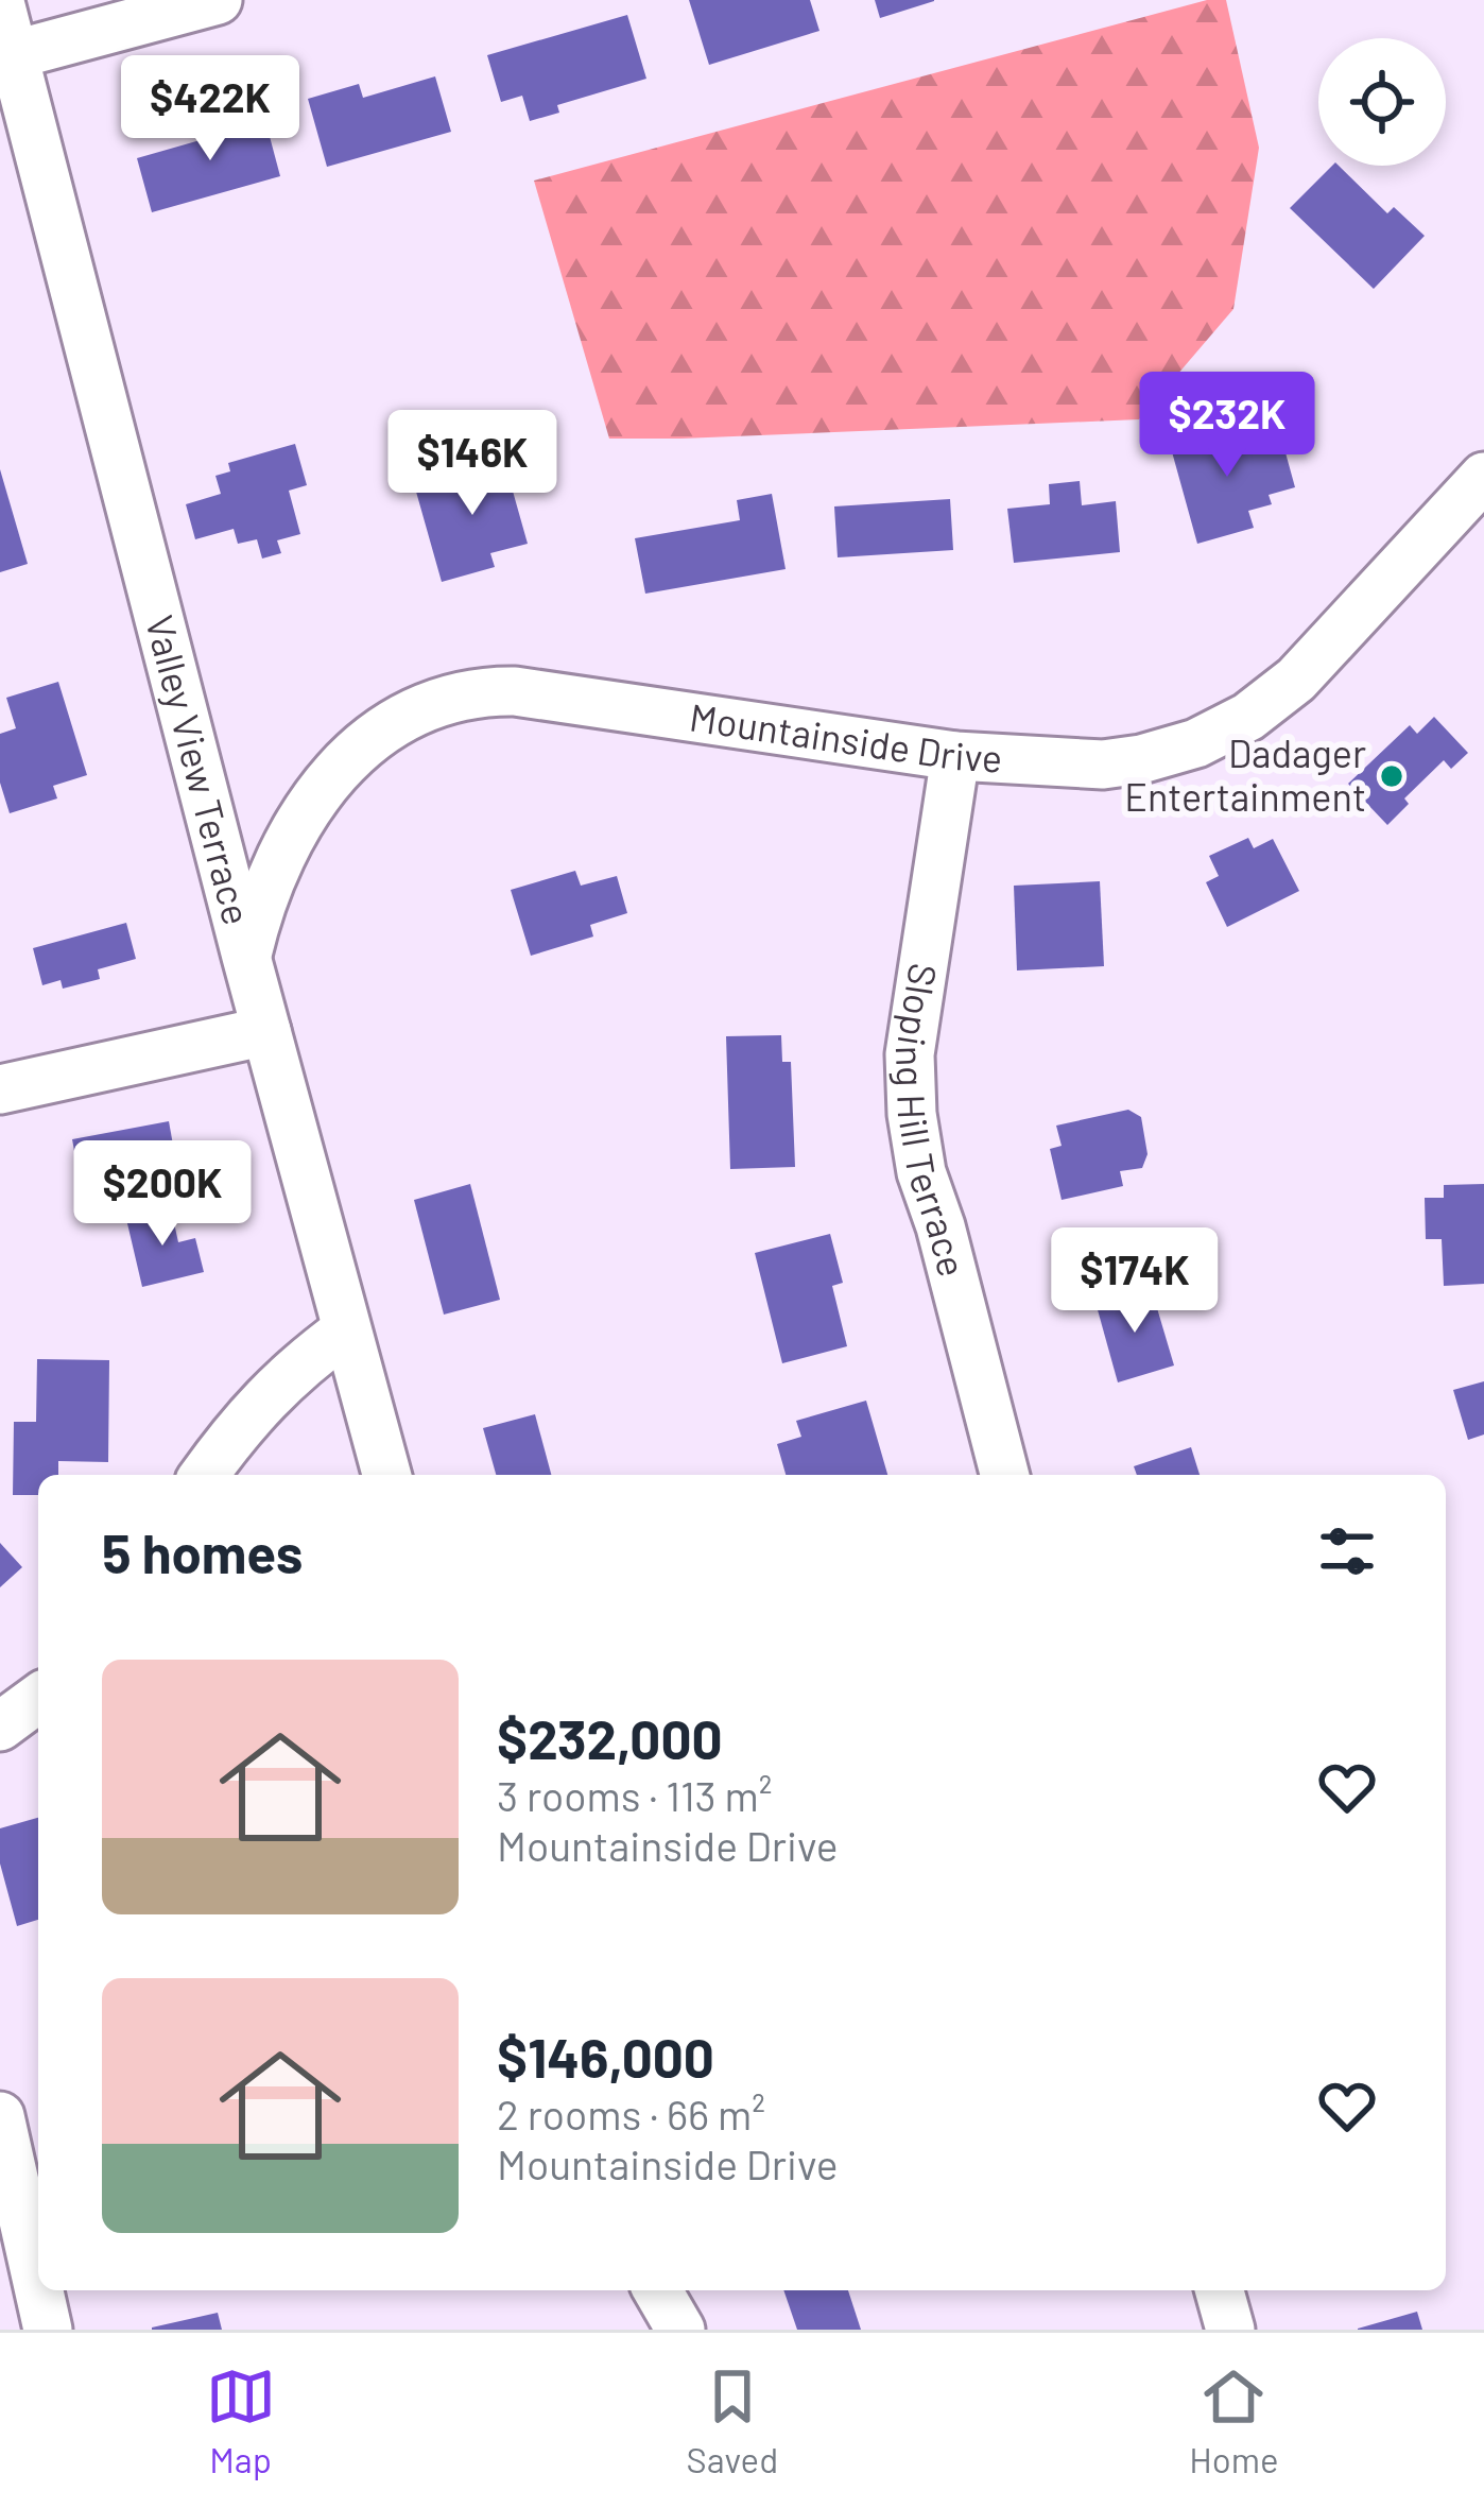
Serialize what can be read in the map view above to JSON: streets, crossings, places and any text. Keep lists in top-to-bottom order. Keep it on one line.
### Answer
{"streets":{"street":["Mountainside Drive","Valley View Terrace","Sloping Hill Terrace"]},"crossings":[["Mountainside Drive","Valley View Terrace"],["Mountainside Drive","Sloping Hill Terrace"]],"places":["Dadager Entertainment"],"page":{"price":["$422K","$232K","$146K","$200K","$174K"],"heading":"5 homes","list":[{"name":"$232,000","note":"3 rooms · 113 m² · Mountainside Drive"},{"name":"$146,000","note":"2 rooms · 66 m² · Mountainside Drive"}],"tabs":["Map","Saved","Home"]}}
